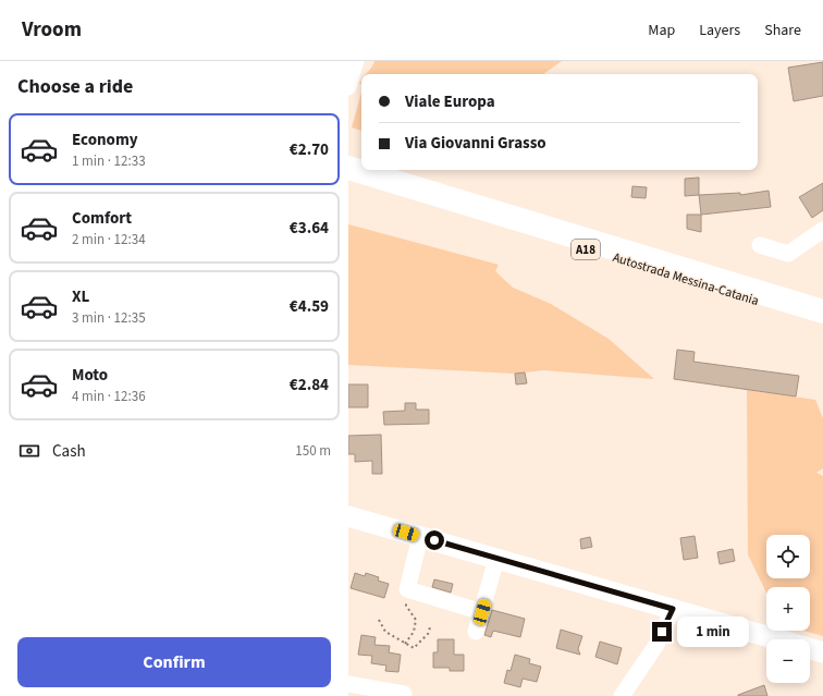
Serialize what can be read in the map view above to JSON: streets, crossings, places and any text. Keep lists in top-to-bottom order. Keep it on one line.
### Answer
{"streets":{"highway":["A18","Autostrada Messina-Catania"]},"page":{"header":"Vroom","nav":["Map","Layers","Share"],"heading":"Choose a ride","banner":["Viale Europa","Via Giovanni Grasso"],"list":[{"name":"Economy","note":"1 min · 12:33","value":"€2.70"},{"name":"Comfort","note":"2 min · 12:34","value":"€3.64"},{"name":"XL","note":"3 min · 12:35","value":"€4.59"},{"name":"Moto","note":"4 min · 12:36","value":"€2.84"}],"pay":["Cash","150 m"],"map_buttons":["+","−"],"bubble":"1 min","buttons":"Confirm"}}
